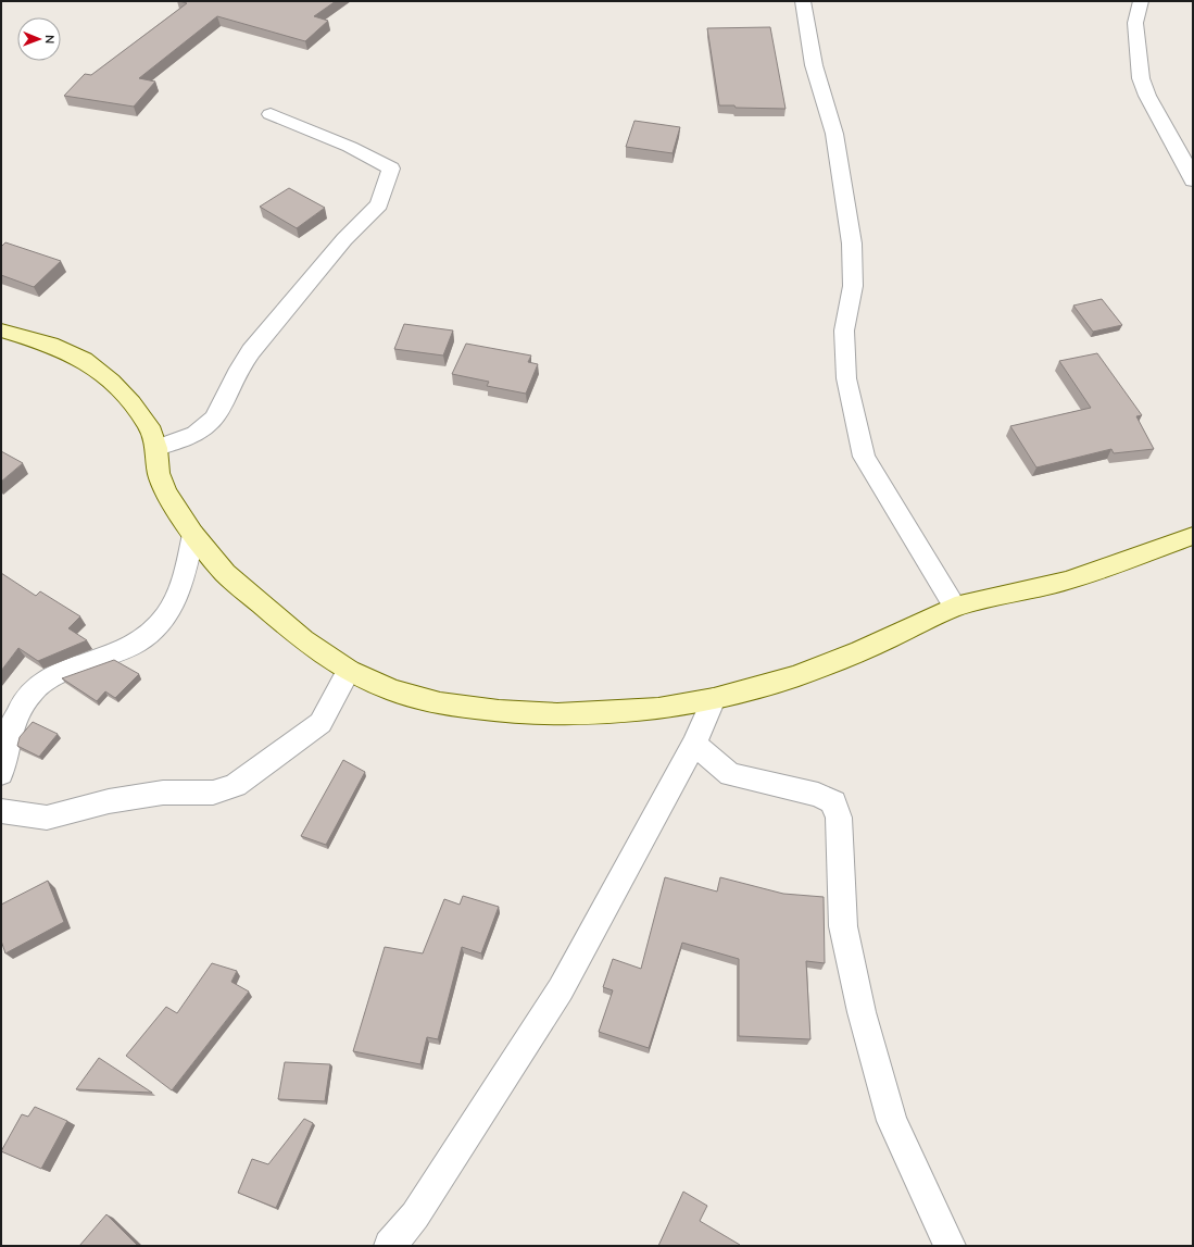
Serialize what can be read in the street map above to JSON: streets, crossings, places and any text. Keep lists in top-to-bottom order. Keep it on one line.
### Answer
{"north":"right"}
